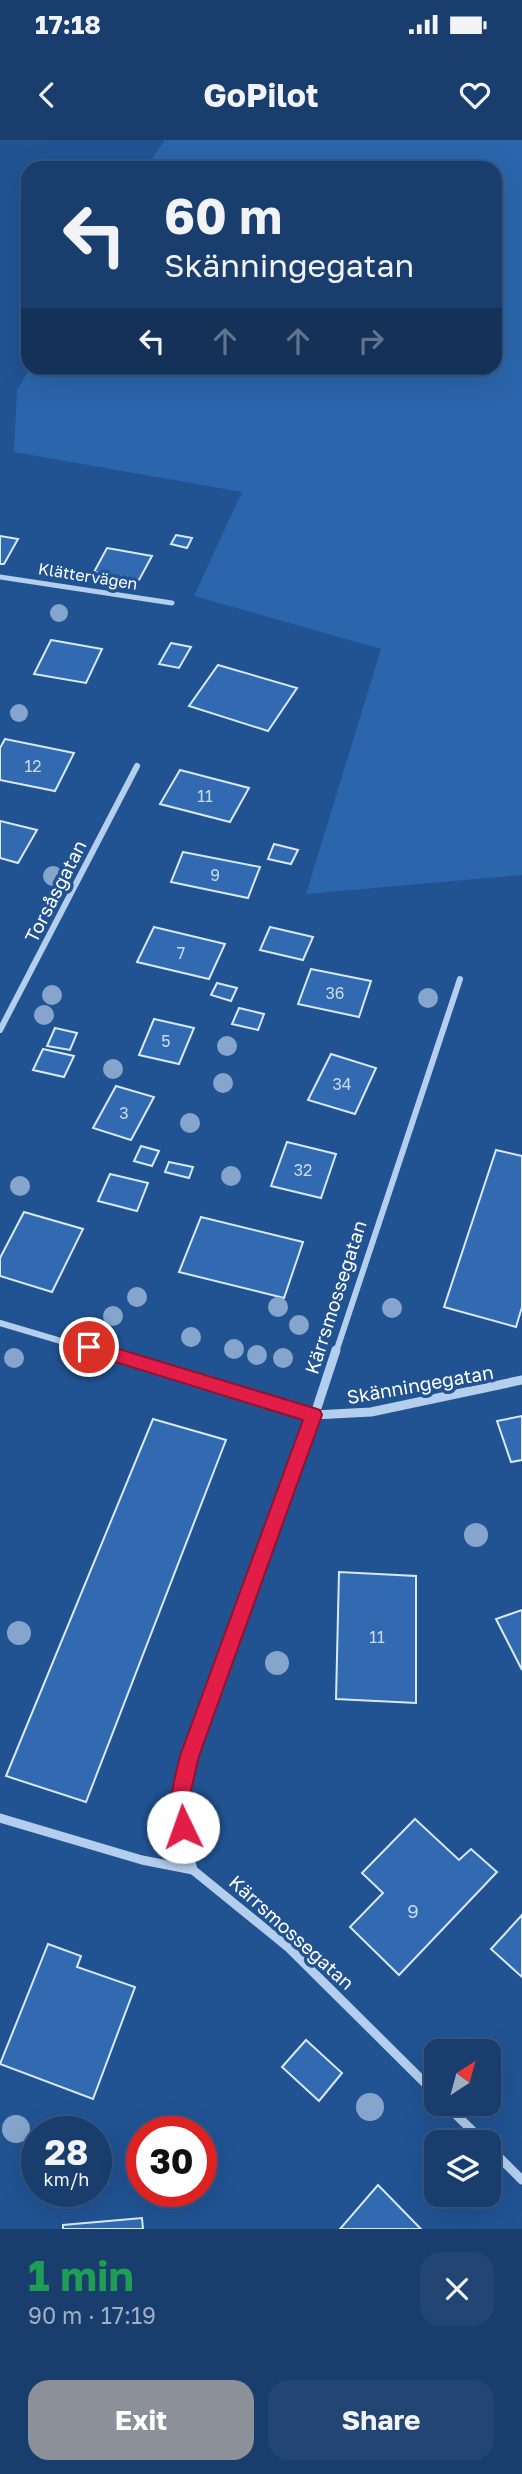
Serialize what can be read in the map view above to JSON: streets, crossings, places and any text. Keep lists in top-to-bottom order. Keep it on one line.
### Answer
{"streets":{"street":["Klättervägen","Torsåsgatan","Kärrsmossegatan","Skänningegatan"]},"crossings":[["Kärrsmossegatan","Skänningegatan"]],"house_numbers":["12","11","9","7","36","5","34","3","32","11","9"],"north":"top right","page":{"status":"17:18","header":"GoPilot","turn":["60 m","Skänningegatan"],"speed":"28 km/h","limit":"30","heading":["1 min","90 m · 17:19"],"buttons":["Exit","Share"]}}
